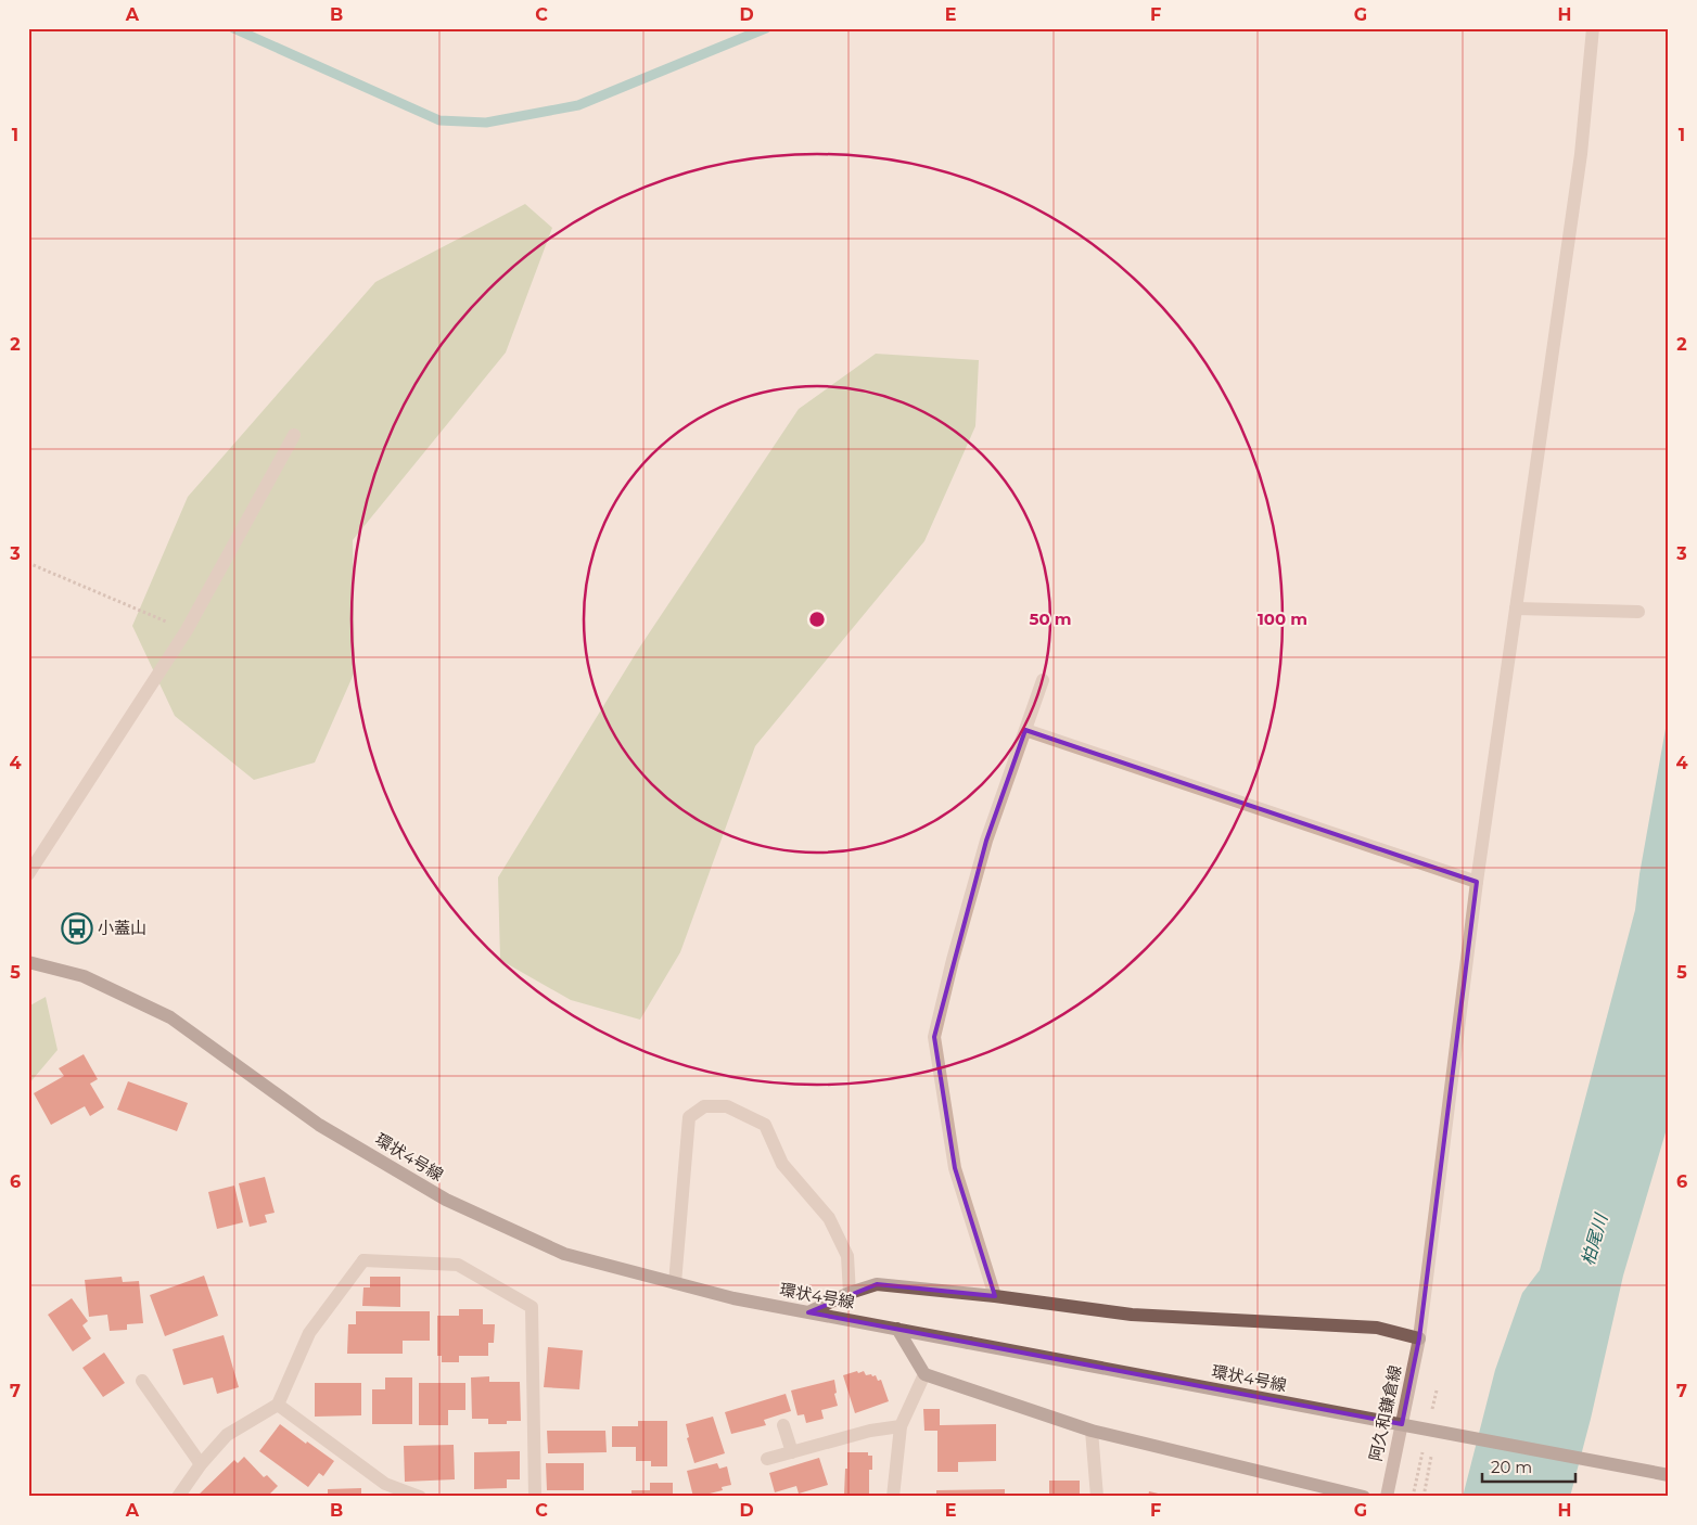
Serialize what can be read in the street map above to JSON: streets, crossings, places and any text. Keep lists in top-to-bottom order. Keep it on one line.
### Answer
{"streets":{"main road":["環状4号線","阿久和鎌倉線"]},"water":["柏尾川"],"places":{"bus stop":["小蓋山"]},"scale_bar":"20 m","grid":{"columns":["A","B","C","D","E","F","G","H"],"rows":["1","2","3","4","5","6","7"]},"rings":["50 m","100 m"]}
